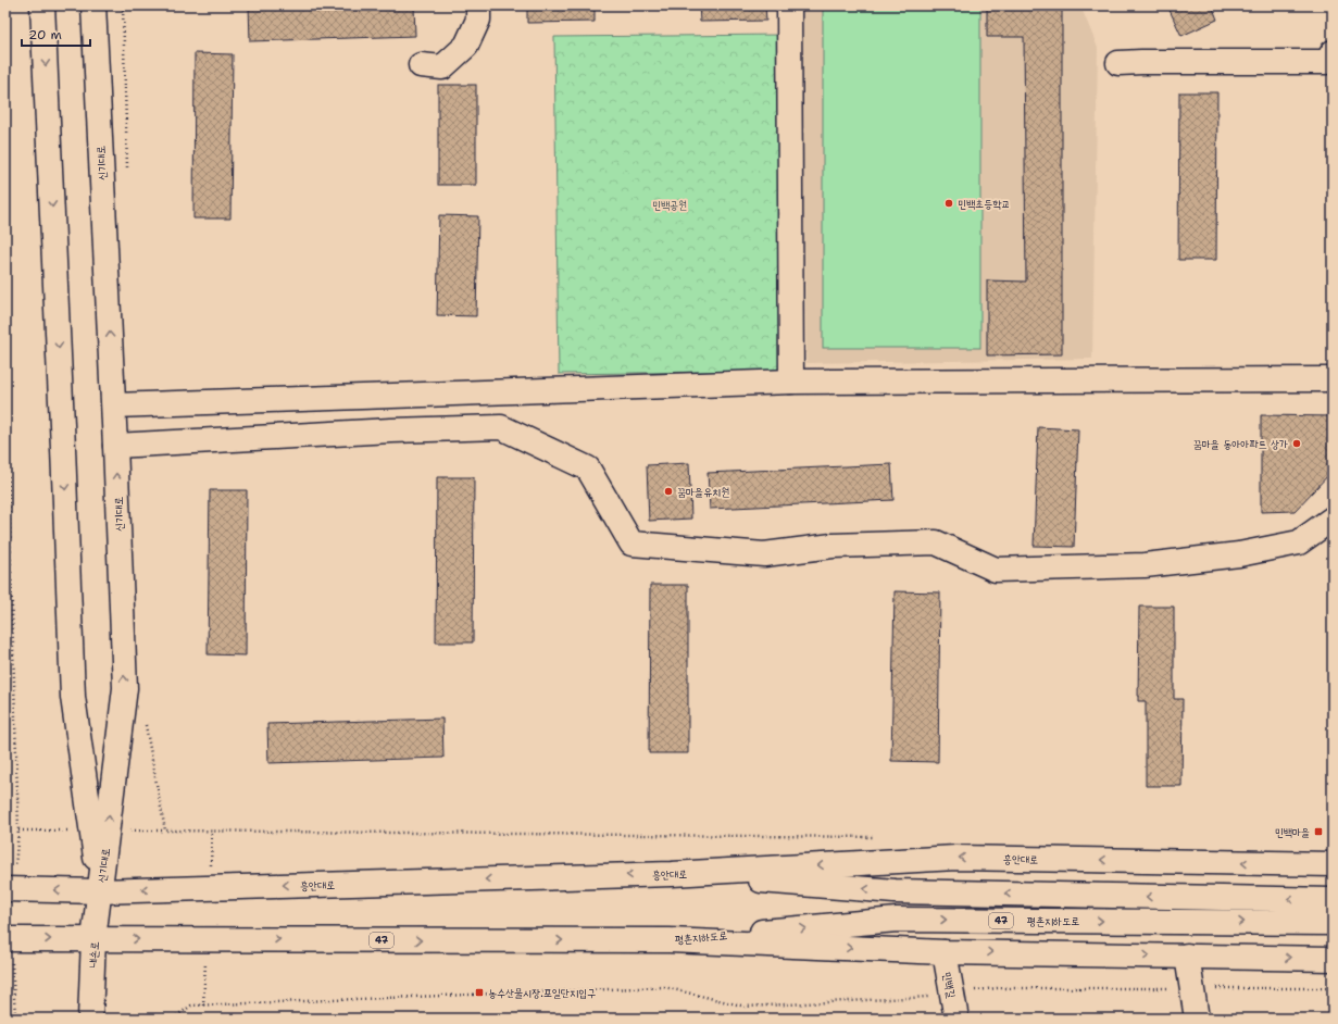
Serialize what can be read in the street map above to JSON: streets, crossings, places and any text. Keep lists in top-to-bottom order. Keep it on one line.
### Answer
{"streets":{"main road":["신기대로","흥안대로","47","평촌지하도로","내손로","민백길"]},"crossings":[["신기대로","흥안대로"],["신기대로","내손로"],["흥안대로","내손로"],["47","평촌지하도로"],["47","내손로"]],"parks":["민백공원"],"places":{"other":["민백초등학교","꿈마을 동아아파트 상가","꿈마을유치원"],"transit":["민백마을","농수산물시장.포일단지입구"]},"scale_bar":"20 m"}
